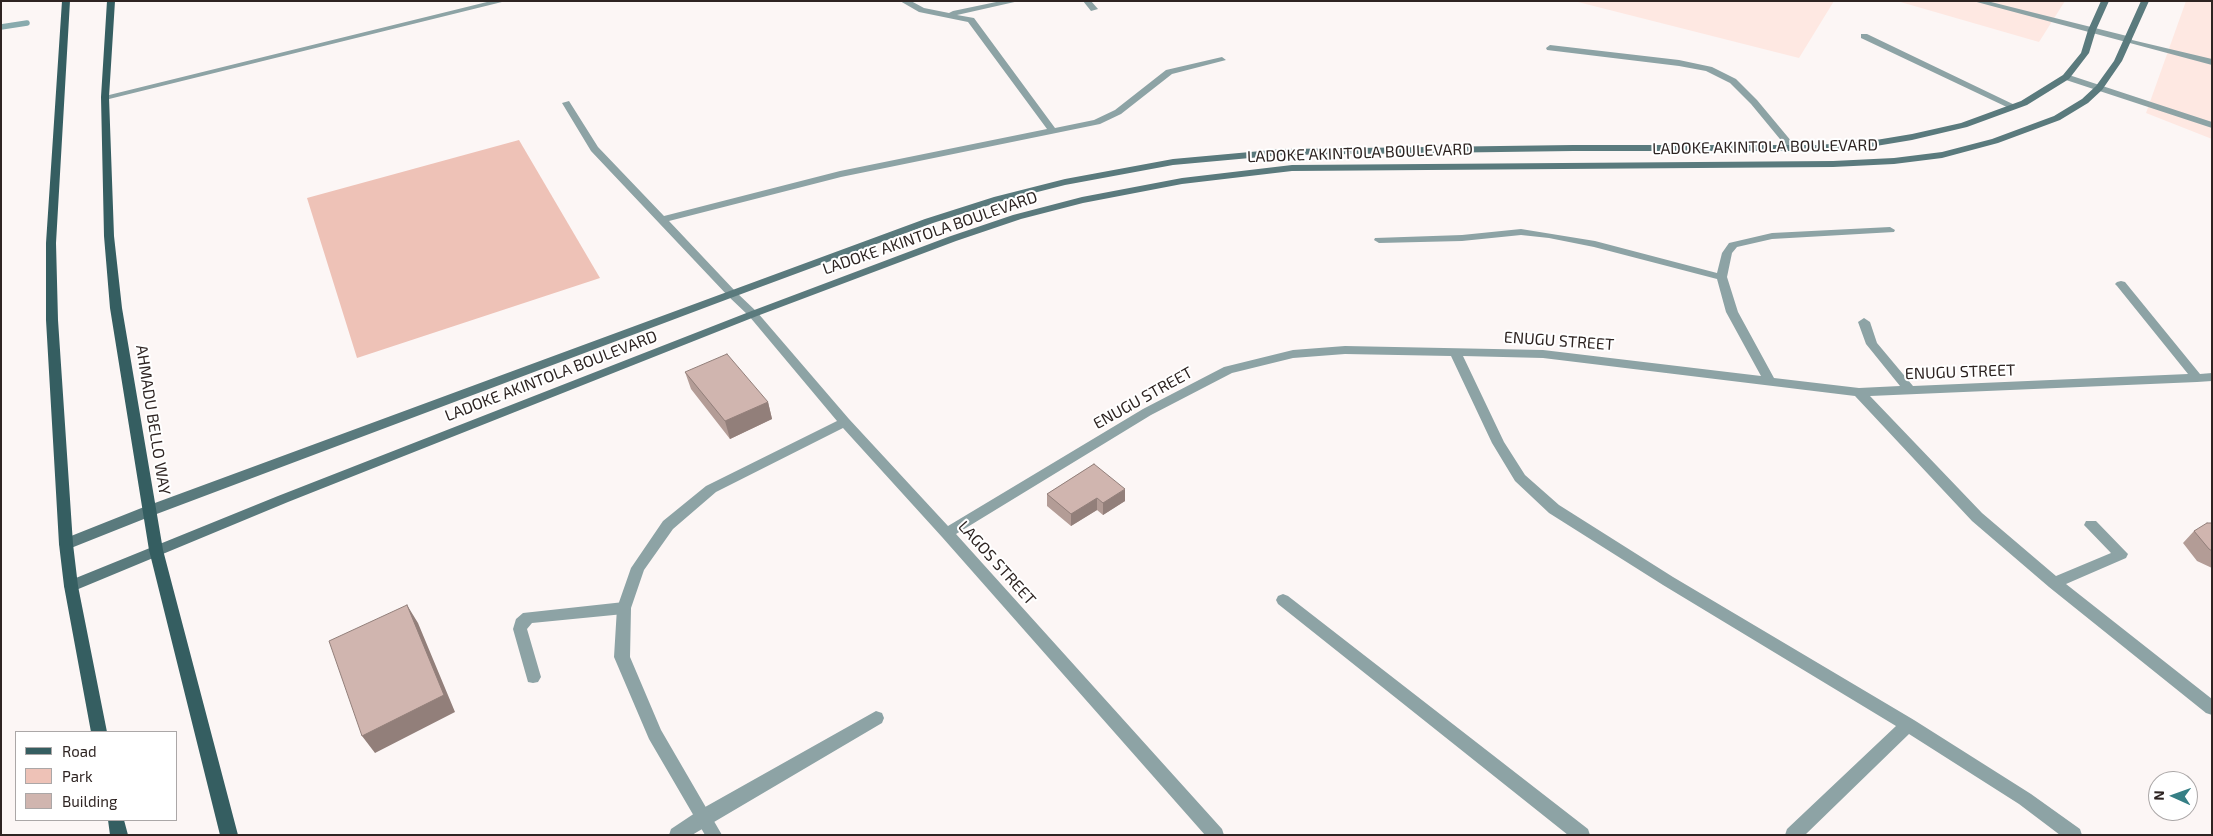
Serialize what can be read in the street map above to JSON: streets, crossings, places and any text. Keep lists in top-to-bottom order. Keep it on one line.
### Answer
{"streets":{"main road":["AHMADU BELLO WAY"],"street":["LADOKE AKINTOLA BOULEVARD","ENUGU STREET","LAGOS STREET"]},"crossings":[["LADOKE AKINTOLA BOULEVARD","AHMADU BELLO WAY"],["LADOKE AKINTOLA BOULEVARD","LAGOS STREET"],["ENUGU STREET","LAGOS STREET"]],"legend":["Road","Park","Building"],"north":"left"}
